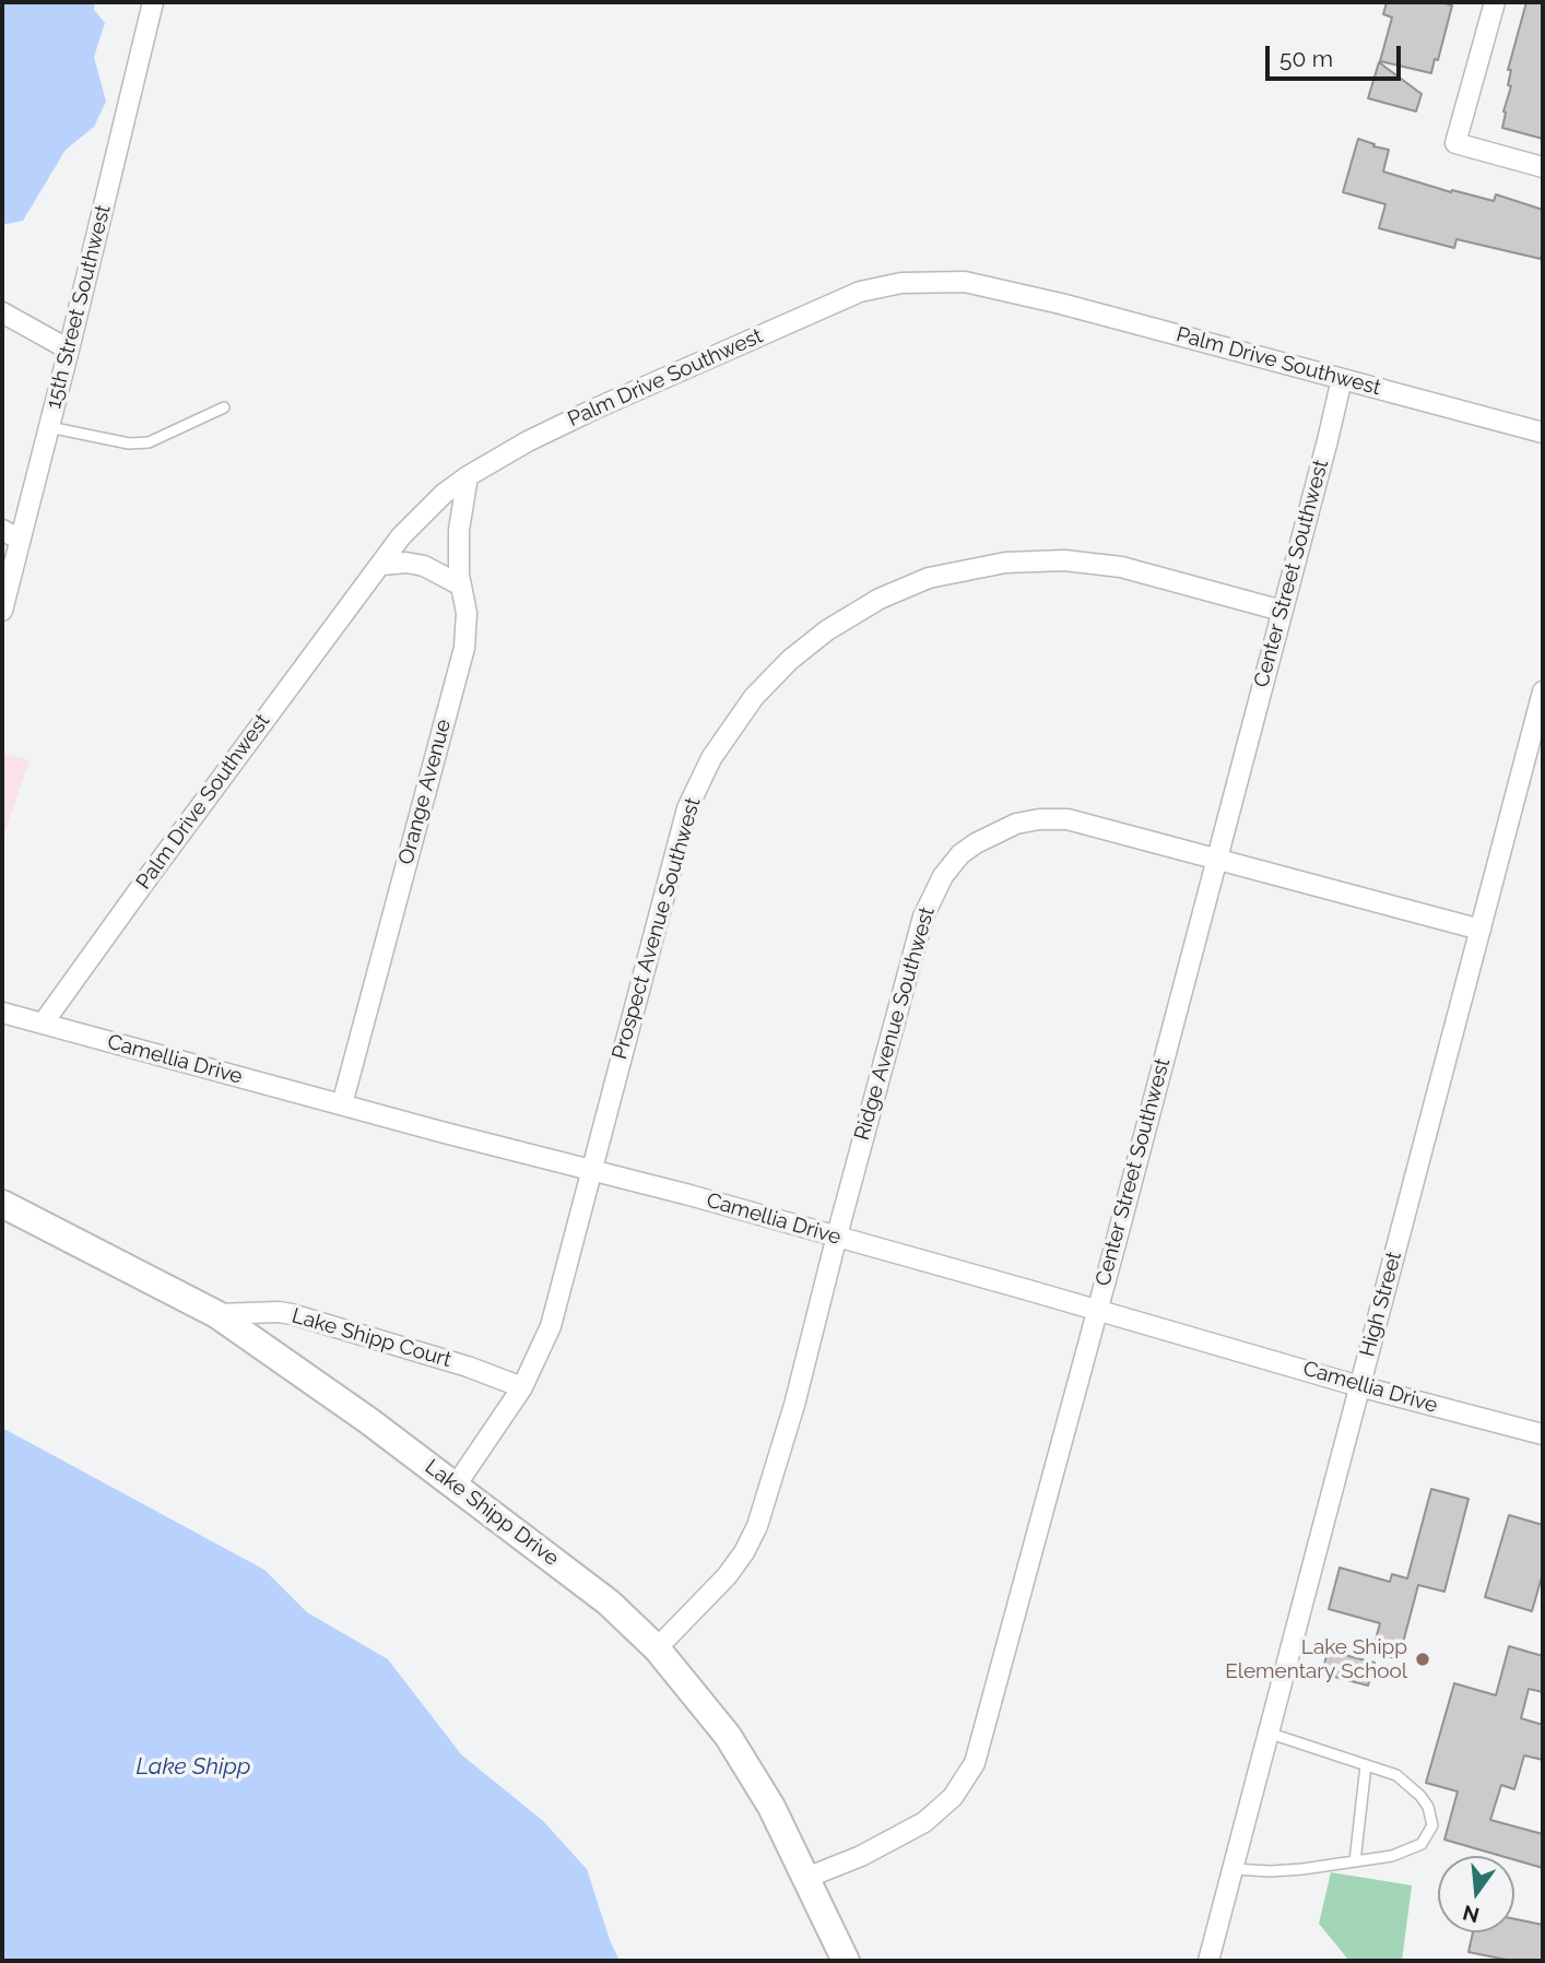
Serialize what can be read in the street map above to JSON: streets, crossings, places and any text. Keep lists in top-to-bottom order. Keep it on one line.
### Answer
{"streets":{"street":["15th Street Southwest","Palm Drive Southwest","Center Street Southwest","Orange Avenue","Prospect Avenue Southwest","Ridge Avenue Southwest","Camellia Drive","High Street","Lake Shipp Court","Lake Shipp Drive"]},"crossings":[["Palm Drive Southwest","Center Street Southwest"],["Palm Drive Southwest","Orange Avenue"],["Palm Drive Southwest","Camellia Drive"],["Center Street Southwest","Prospect Avenue Southwest"],["Center Street Southwest","Ridge Avenue Southwest"],["Center Street Southwest","Camellia Drive"],["Center Street Southwest","Lake Shipp Drive"],["Orange Avenue","Camellia Drive"],["Prospect Avenue Southwest","Camellia Drive"],["Prospect Avenue Southwest","Lake Shipp Court"],["Prospect Avenue Southwest","Lake Shipp Drive"],["Ridge Avenue Southwest","Camellia Drive"],["Ridge Avenue Southwest","High Street"],["Ridge Avenue Southwest","Lake Shipp Drive"],["Camellia Drive","High Street"],["Lake Shipp Court","Lake Shipp Drive"]],"water":["Lake Shipp"],"places":["Lake Shipp Elementary School"],"scale_bar":"50 m","north":"bottom"}
